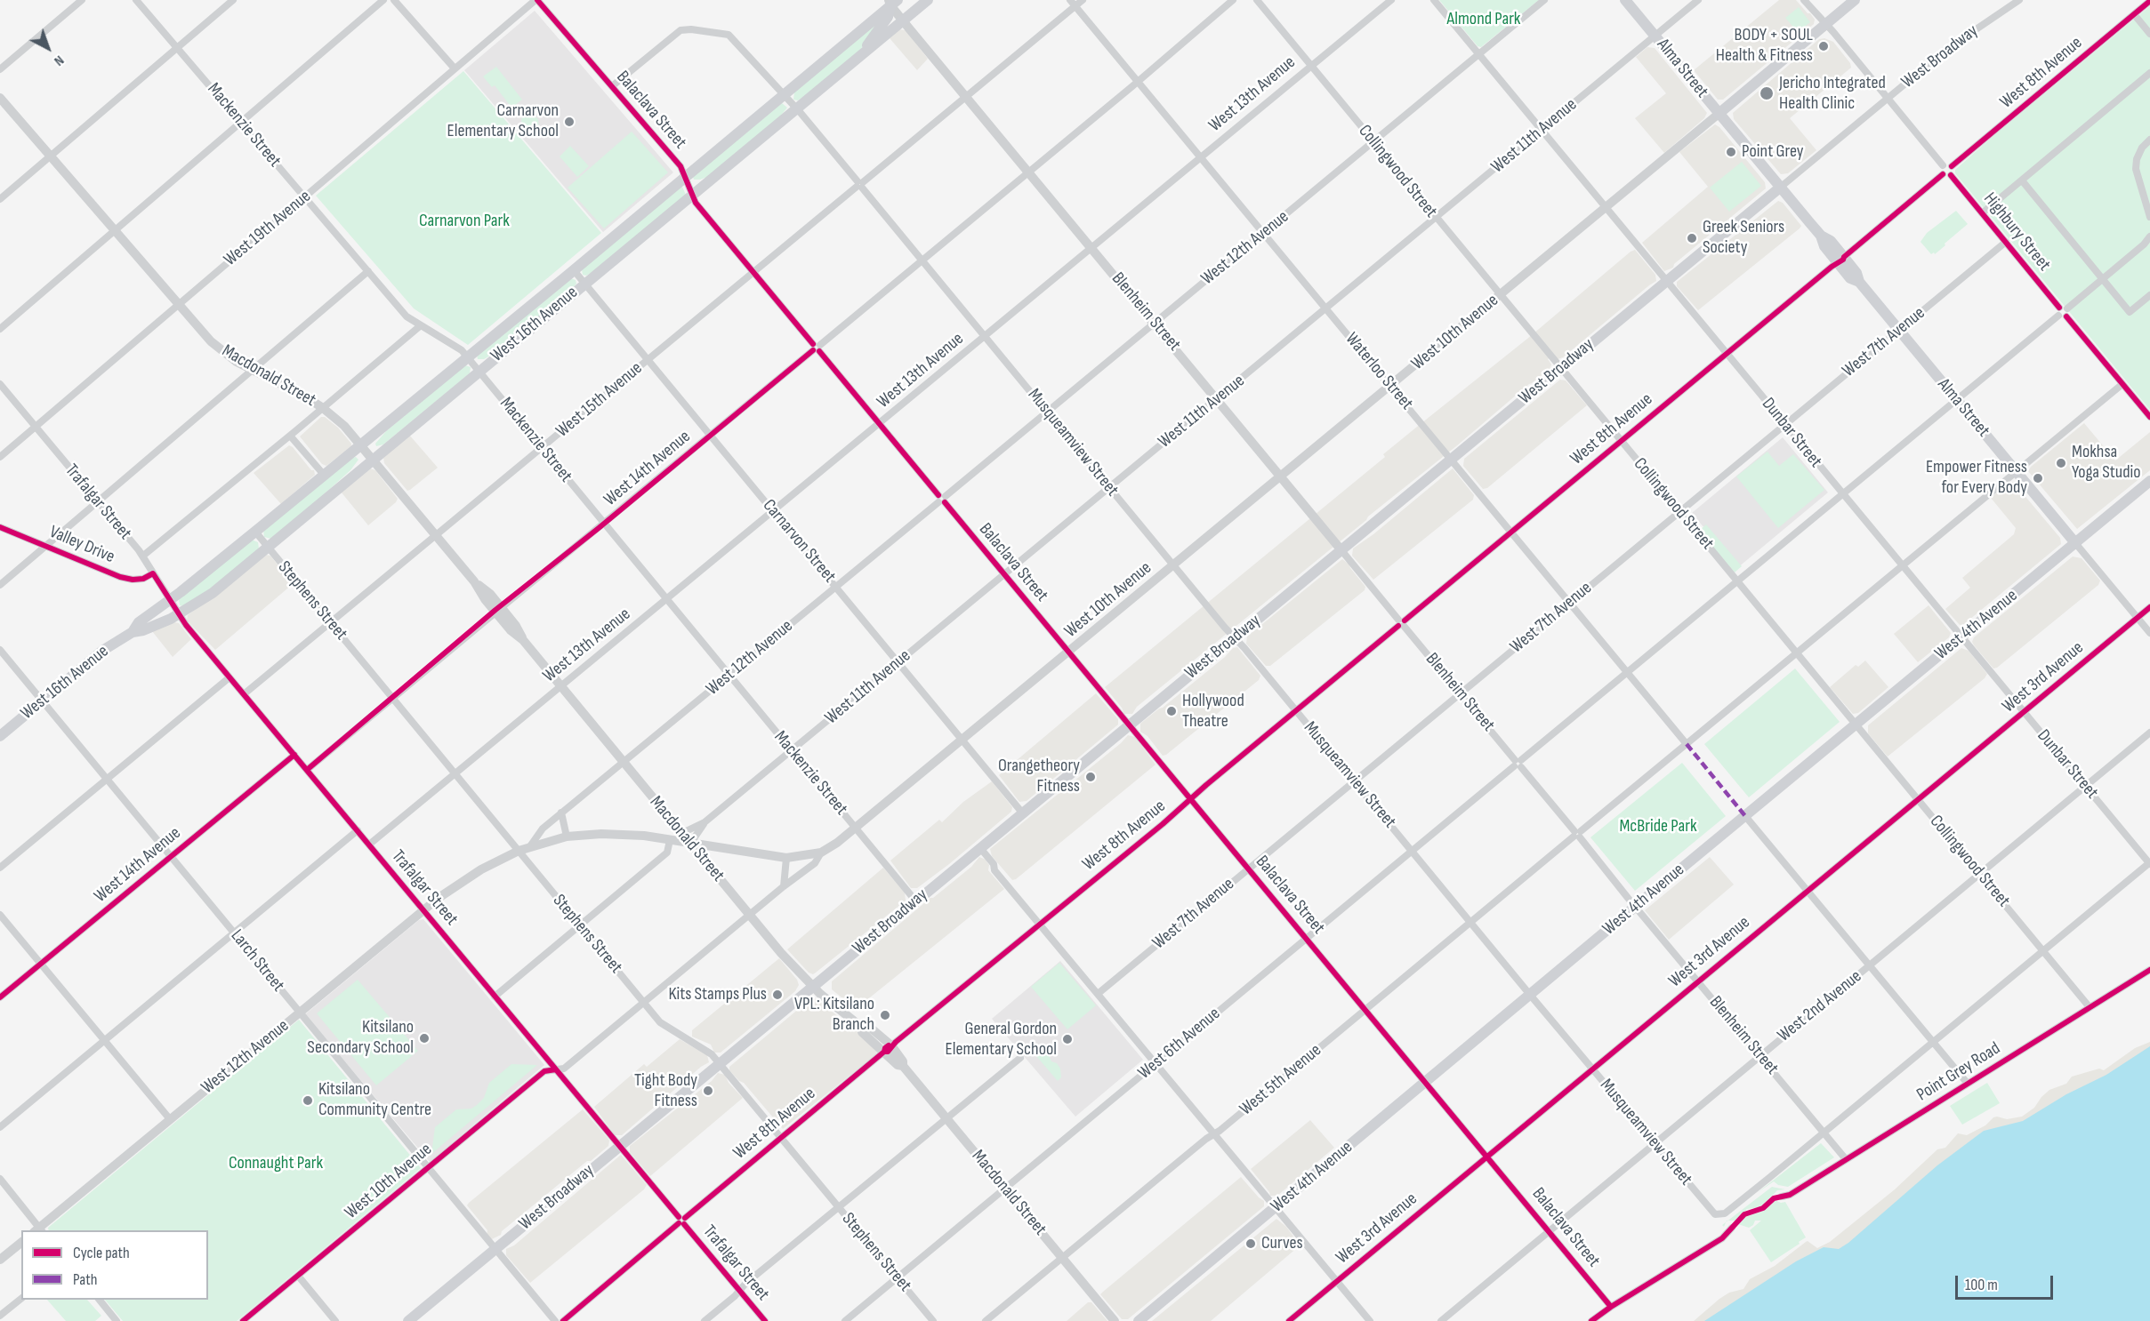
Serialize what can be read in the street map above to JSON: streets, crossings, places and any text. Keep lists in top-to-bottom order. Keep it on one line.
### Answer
{"streets":{"main road":["West Broadway","Alma Street","West 16th Avenue","West 10th Avenue","West 4th Avenue"],"street":["West 8th Avenue","West 13th Avenue","Balaclava Street","Mackenzie Street","West 11th Avenue","Collingwood Street","West 19th Avenue","Highbury Street","West 12th Avenue","Blenheim Street","West 7th Avenue","Waterloo Street","Macdonald Street","West 15th Avenue","Dunbar Street","Musqueamview Street","West 14th Avenue","Trafalgar Street","Carnarvon Street","Valley Drive","Stephens Street","West 3rd Avenue","Larch Street","West 2nd Avenue","West 6th Avenue","Point Grey Road","West 5th Avenue"]},"crossings":[["West Broadway","Alma Street"],["West Broadway","Balaclava Street"],["West Broadway","Mackenzie Street"],["West Broadway","Collingwood Street"],["West Broadway","Blenheim Street"],["West Broadway","Waterloo Street"],["West Broadway","Macdonald Street"],["West Broadway","Dunbar Street"],["West Broadway","Musqueamview Street"],["West Broadway","Trafalgar Street"],["West Broadway","Carnarvon Street"],["West Broadway","Stephens Street"],["West Broadway","Larch Street"],["Alma Street","West 8th Avenue"],["Alma Street","West 11th Avenue"],["Alma Street","West 10th Avenue"],["Alma Street","West 7th Avenue"],["Alma Street","West 4th Avenue"],["Alma Street","West 3rd Avenue"],["Alma Street","West 6th Avenue"],["Alma Street","West 5th Avenue"],["West 8th Avenue","Balaclava Street"],["West 8th Avenue","Collingwood Street"],["West 8th Avenue","Highbury Street"],["West 8th Avenue","Blenheim Street"],["West 8th Avenue","Waterloo Street"],["West 8th Avenue","Macdonald Street"],["West 8th Avenue","Dunbar Street"],["West 8th Avenue","Musqueamview Street"],["West 8th Avenue","Trafalgar Street"],["West 8th Avenue","Stephens Street"],["West 13th Avenue","Balaclava Street"],["West 13th Avenue","Mackenzie Street"],["West 13th Avenue","Collingwood Street"],["West 13th Avenue","Blenheim Street"],["West 13th Avenue","Waterloo Street"],["West 13th Avenue","Macdonald Street"],["West 13th Avenue","Musqueamview Street"],["West 13th Avenue","Trafalgar Street"],["West 13th Avenue","Carnarvon Street"],["West 13th Avenue","Stephens Street"],["Balaclava Street","West 11th Avenue"],["Balaclava Street","West 19th Avenue"],["Balaclava Street","West 12th Avenue"],["Balaclava Street","West 16th Avenue"],["Balaclava Street","West 10th Avenue"],["Balaclava Street","West 7th Avenue"],["Balaclava Street","West 15th Avenue"],["Balaclava Street","Musqueamview Street"],["Balaclava Street","West 14th Avenue"],["Balaclava Street","West 4th Avenue"],["Balaclava Street","West 3rd Avenue"],["Balaclava Street","West 2nd Avenue"],["Balaclava Street","West 6th Avenue"],["Balaclava Street","West 5th Avenue"],["Mackenzie Street","West 11th Avenue"],["Mackenzie Street","West 19th Avenue"],["Mackenzie Street","West 12th Avenue"],["Mackenzie Street","West 16th Avenue"],["Mackenzie Street","West 10th Avenue"],["Mackenzie Street","West 15th Avenue"],["Mackenzie Street","West 14th Avenue"],["West 11th Avenue","Collingwood Street"],["West 11th Avenue","Blenheim Street"],["West 11th Avenue","Waterloo Street"],["West 11th Avenue","Macdonald Street"],["West 11th Avenue","Dunbar Street"],["West 11th Avenue","Musqueamview Street"],["West 11th Avenue","Carnarvon Street"],["Collingwood Street","West 12th Avenue"],["Collingwood Street","West 10th Avenue"],["Collingwood Street","West 7th Avenue"],["Collingwood Street","West 4th Avenue"],["Collingwood Street","West 3rd Avenue"],["Collingwood Street","West 2nd Avenue"],["Collingwood Street","West 6th Avenue"],["Collingwood Street","Point Grey Road"],["Collingwood Street","West 5th Avenue"],["West 19th Avenue","Macdonald Street"],["West 19th Avenue","Trafalgar Street"],["Highbury Street","West 7th Avenue"],["Highbury Street","West 6th Avenue"],["Highbury Street","West 5th Avenue"],["West 12th Avenue","Blenheim Street"],["West 12th Avenue","Waterloo Street"],["West 12th Avenue","Macdonald Street"],["West 12th Avenue","Dunbar Street"],["West 12th Avenue","Musqueamview Street"],["West 12th Avenue","Trafalgar Street"],["West 12th Avenue","Carnarvon Street"],["West 12th Avenue","Stephens Street"],["West 12th Avenue","Larch Street"],["Blenheim Street","West 16th Avenue"],["Blenheim Street","West 10th Avenue"],["Blenheim Street","West 7th Avenue"],["Blenheim Street","West 15th Avenue"],["Blenheim Street","Musqueamview Street"],["Blenheim Street","West 14th Avenue"],["Blenheim Street","West 4th Avenue"],["Blenheim Street","West 3rd Avenue"],["Blenheim Street","West 2nd Avenue"],["Blenheim Street","West 6th Avenue"],["Blenheim Street","Point Grey Road"],["Blenheim Street","West 5th Avenue"],["West 16th Avenue","Macdonald Street"],["West 16th Avenue","Musqueamview Street"],["West 16th Avenue","Trafalgar Street"],["West 16th Avenue","Carnarvon Street"],["West 16th Avenue","Stephens Street"],["West 16th Avenue","Larch Street"],["West 10th Avenue","Waterloo Street"],["West 10th Avenue","Macdonald Street"],["West 10th Avenue","Dunbar Street"],["West 10th Avenue","Musqueamview Street"],["West 10th Avenue","Trafalgar Street"],["West 10th Avenue","Carnarvon Street"],["West 10th Avenue","Stephens Street"],["West 10th Avenue","Larch Street"],["West 7th Avenue","Waterloo Street"],["West 7th Avenue","Dunbar Street"],["West 7th Avenue","Musqueamview Street"],["Waterloo Street","West 15th Avenue"],["Waterloo Street","West 14th Avenue"],["Waterloo Street","West 6th Avenue"],["Waterloo Street","West 5th Avenue"],["Macdonald Street","West 15th Avenue"],["Macdonald Street","West 14th Avenue"],["Macdonald Street","West 6th Avenue"],["Macdonald Street","West 5th Avenue"],["West 15th Avenue","Musqueamview Street"],["West 15th Avenue","Trafalgar Street"],["West 15th Avenue","Carnarvon Street"],["West 15th Avenue","Stephens Street"],["Dunbar Street","West 4th Avenue"],["Dunbar Street","West 3rd Avenue"],["Dunbar Street","West 2nd Avenue"],["Dunbar Street","West 6th Avenue"],["Dunbar Street","West 5th Avenue"],["Musqueamview Street","West 14th Avenue"],["Musqueamview Street","West 4th Avenue"],["Musqueamview Street","West 3rd Avenue"],["Musqueamview Street","West 2nd Avenue"],["Musqueamview Street","West 6th Avenue"],["Musqueamview Street","West 5th Avenue"],["West 14th Avenue","Trafalgar Street"],["West 14th Avenue","Carnarvon Street"],["West 14th Avenue","Stephens Street"],["West 14th Avenue","Larch Street"],["Trafalgar Street","Valley Drive"],["Stephens Street","West 6th Avenue"]],"parks":["Almond Park","Carnarvon Park","McBride Park","Connaught Park"],"places":["BODY + SOUL Health & Fitness","Jericho Integrated Health Clinic","Carnarvon Elementary School","Point Grey","Greek Seniors Society","Mokhsa Yoga Studio","Empower Fitness for Every Body","Hollywood Theatre","Orangetheory Fitness","Kits Stamps Plus","VPL: Kitsilano Branch","Kitsilano Secondary School","General Gordon Elementary School","Tight Body Fitness","Kitsilano Community Centre","Curves"],"legend":["Cycle path","Path"],"scale_bar":"100 m","north":"bottom right"}
